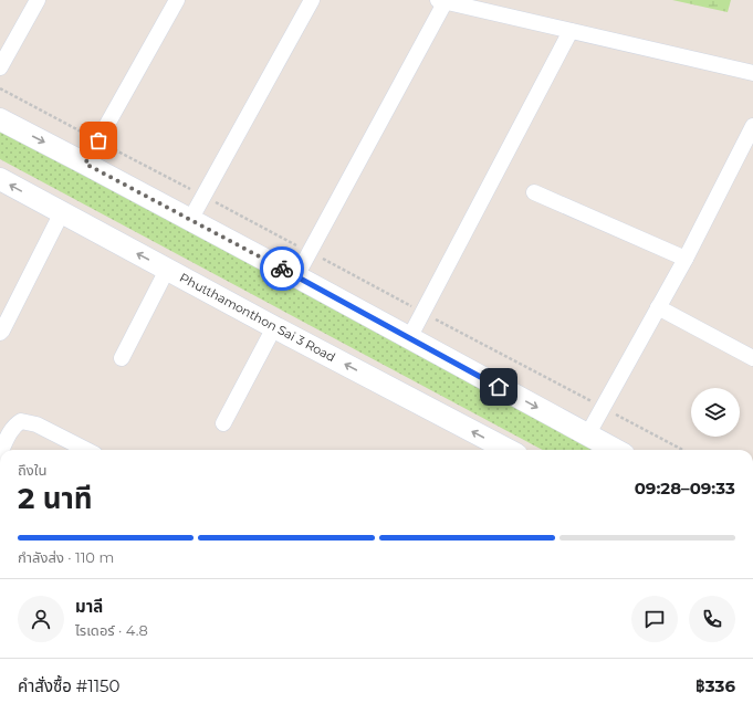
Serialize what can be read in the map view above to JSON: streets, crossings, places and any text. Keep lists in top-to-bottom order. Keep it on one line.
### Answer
{"streets":{"main road":["Phutthamonthon Sai 3 Road"]},"page":{"heading":["2 นาที","ถึงใน","09:28–09:33"],"panel":["มาลี","ไรเดอร์ · 4.8","คำสั่งซื้อ #1150","฿336"],"bar":"กำลังส่ง · 110 m"}}
